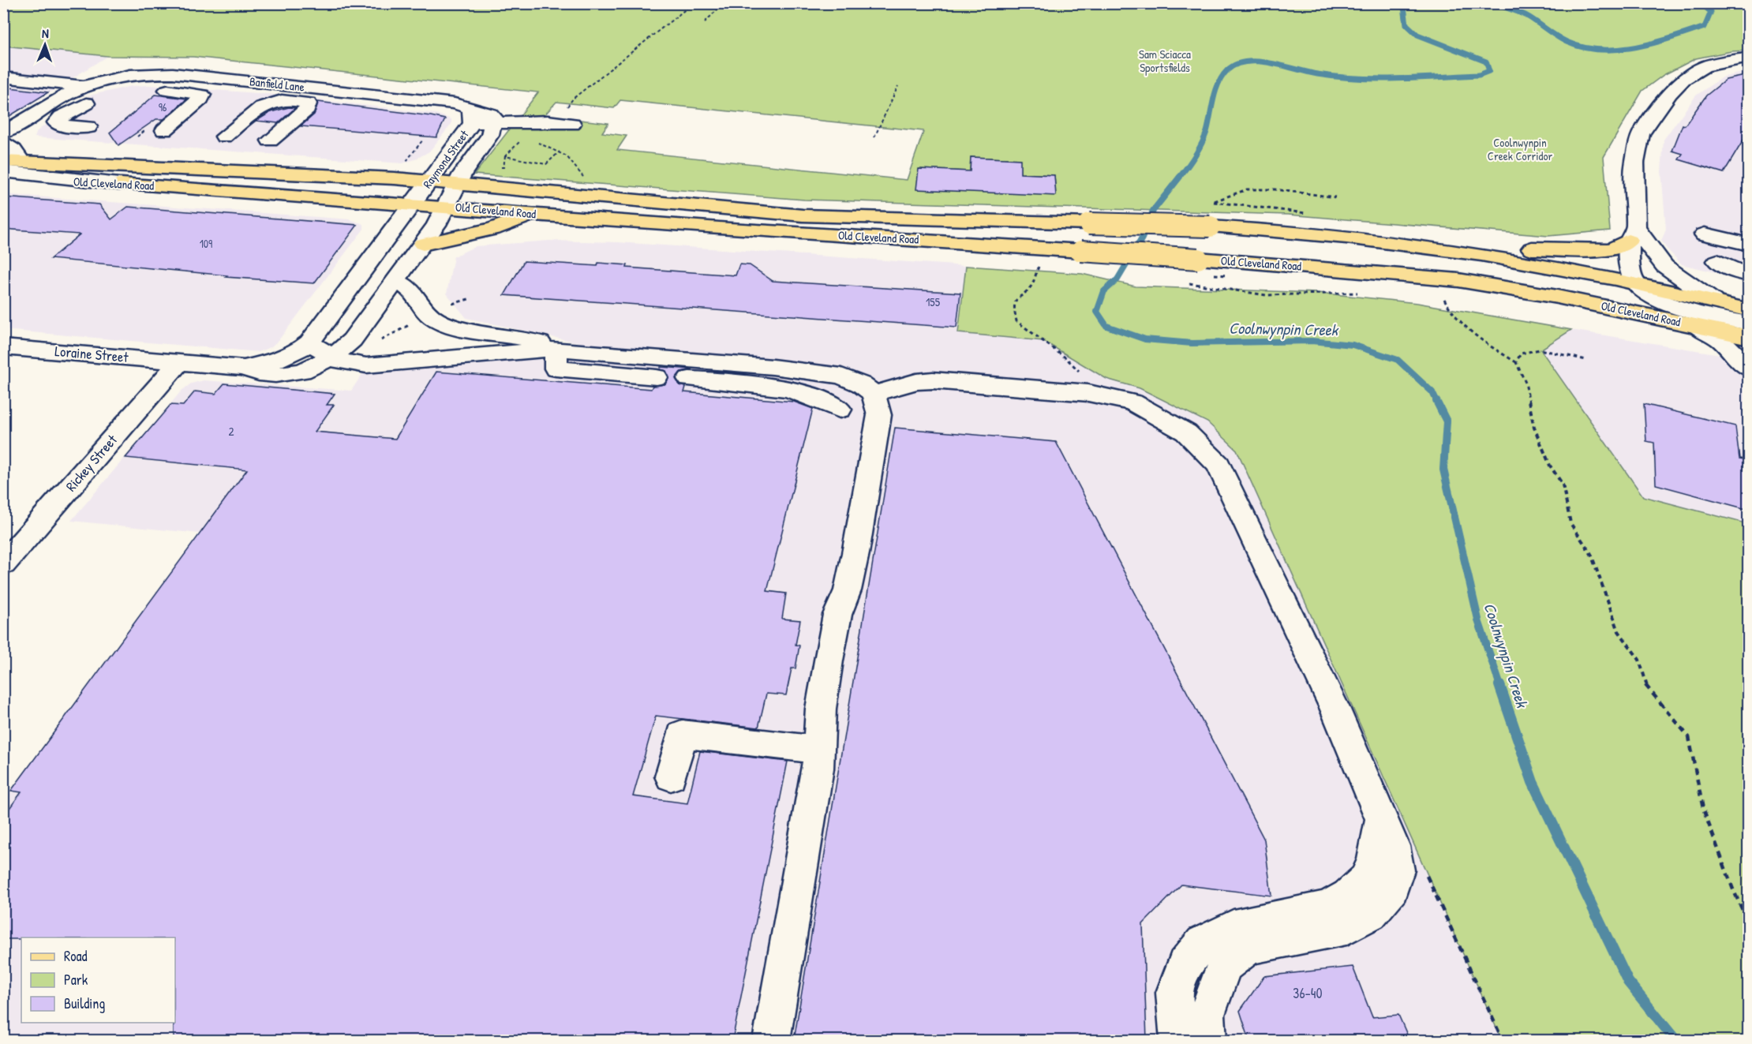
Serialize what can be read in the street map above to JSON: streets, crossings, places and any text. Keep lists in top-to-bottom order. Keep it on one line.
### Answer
{"streets":{"main road":["Old Cleveland Road"],"street":["Banfield Lane","Raymond Street","Loraine Street","Rickey Street"]},"crossings":[["Banfield Lane","Raymond Street"],["Raymond Street","Old Cleveland Road"],["Raymond Street","Loraine Street"],["Raymond Street","Rickey Street"],["Loraine Street","Rickey Street"]],"water":["Coolnwynpin Creek"],"parks":["Sam Sciacca Sportsfields","Coolnwynpin Creek Corridor"],"house_numbers":["96","109","155","2","36-40"],"legend":["Road","Park","Building"],"north":"top"}
